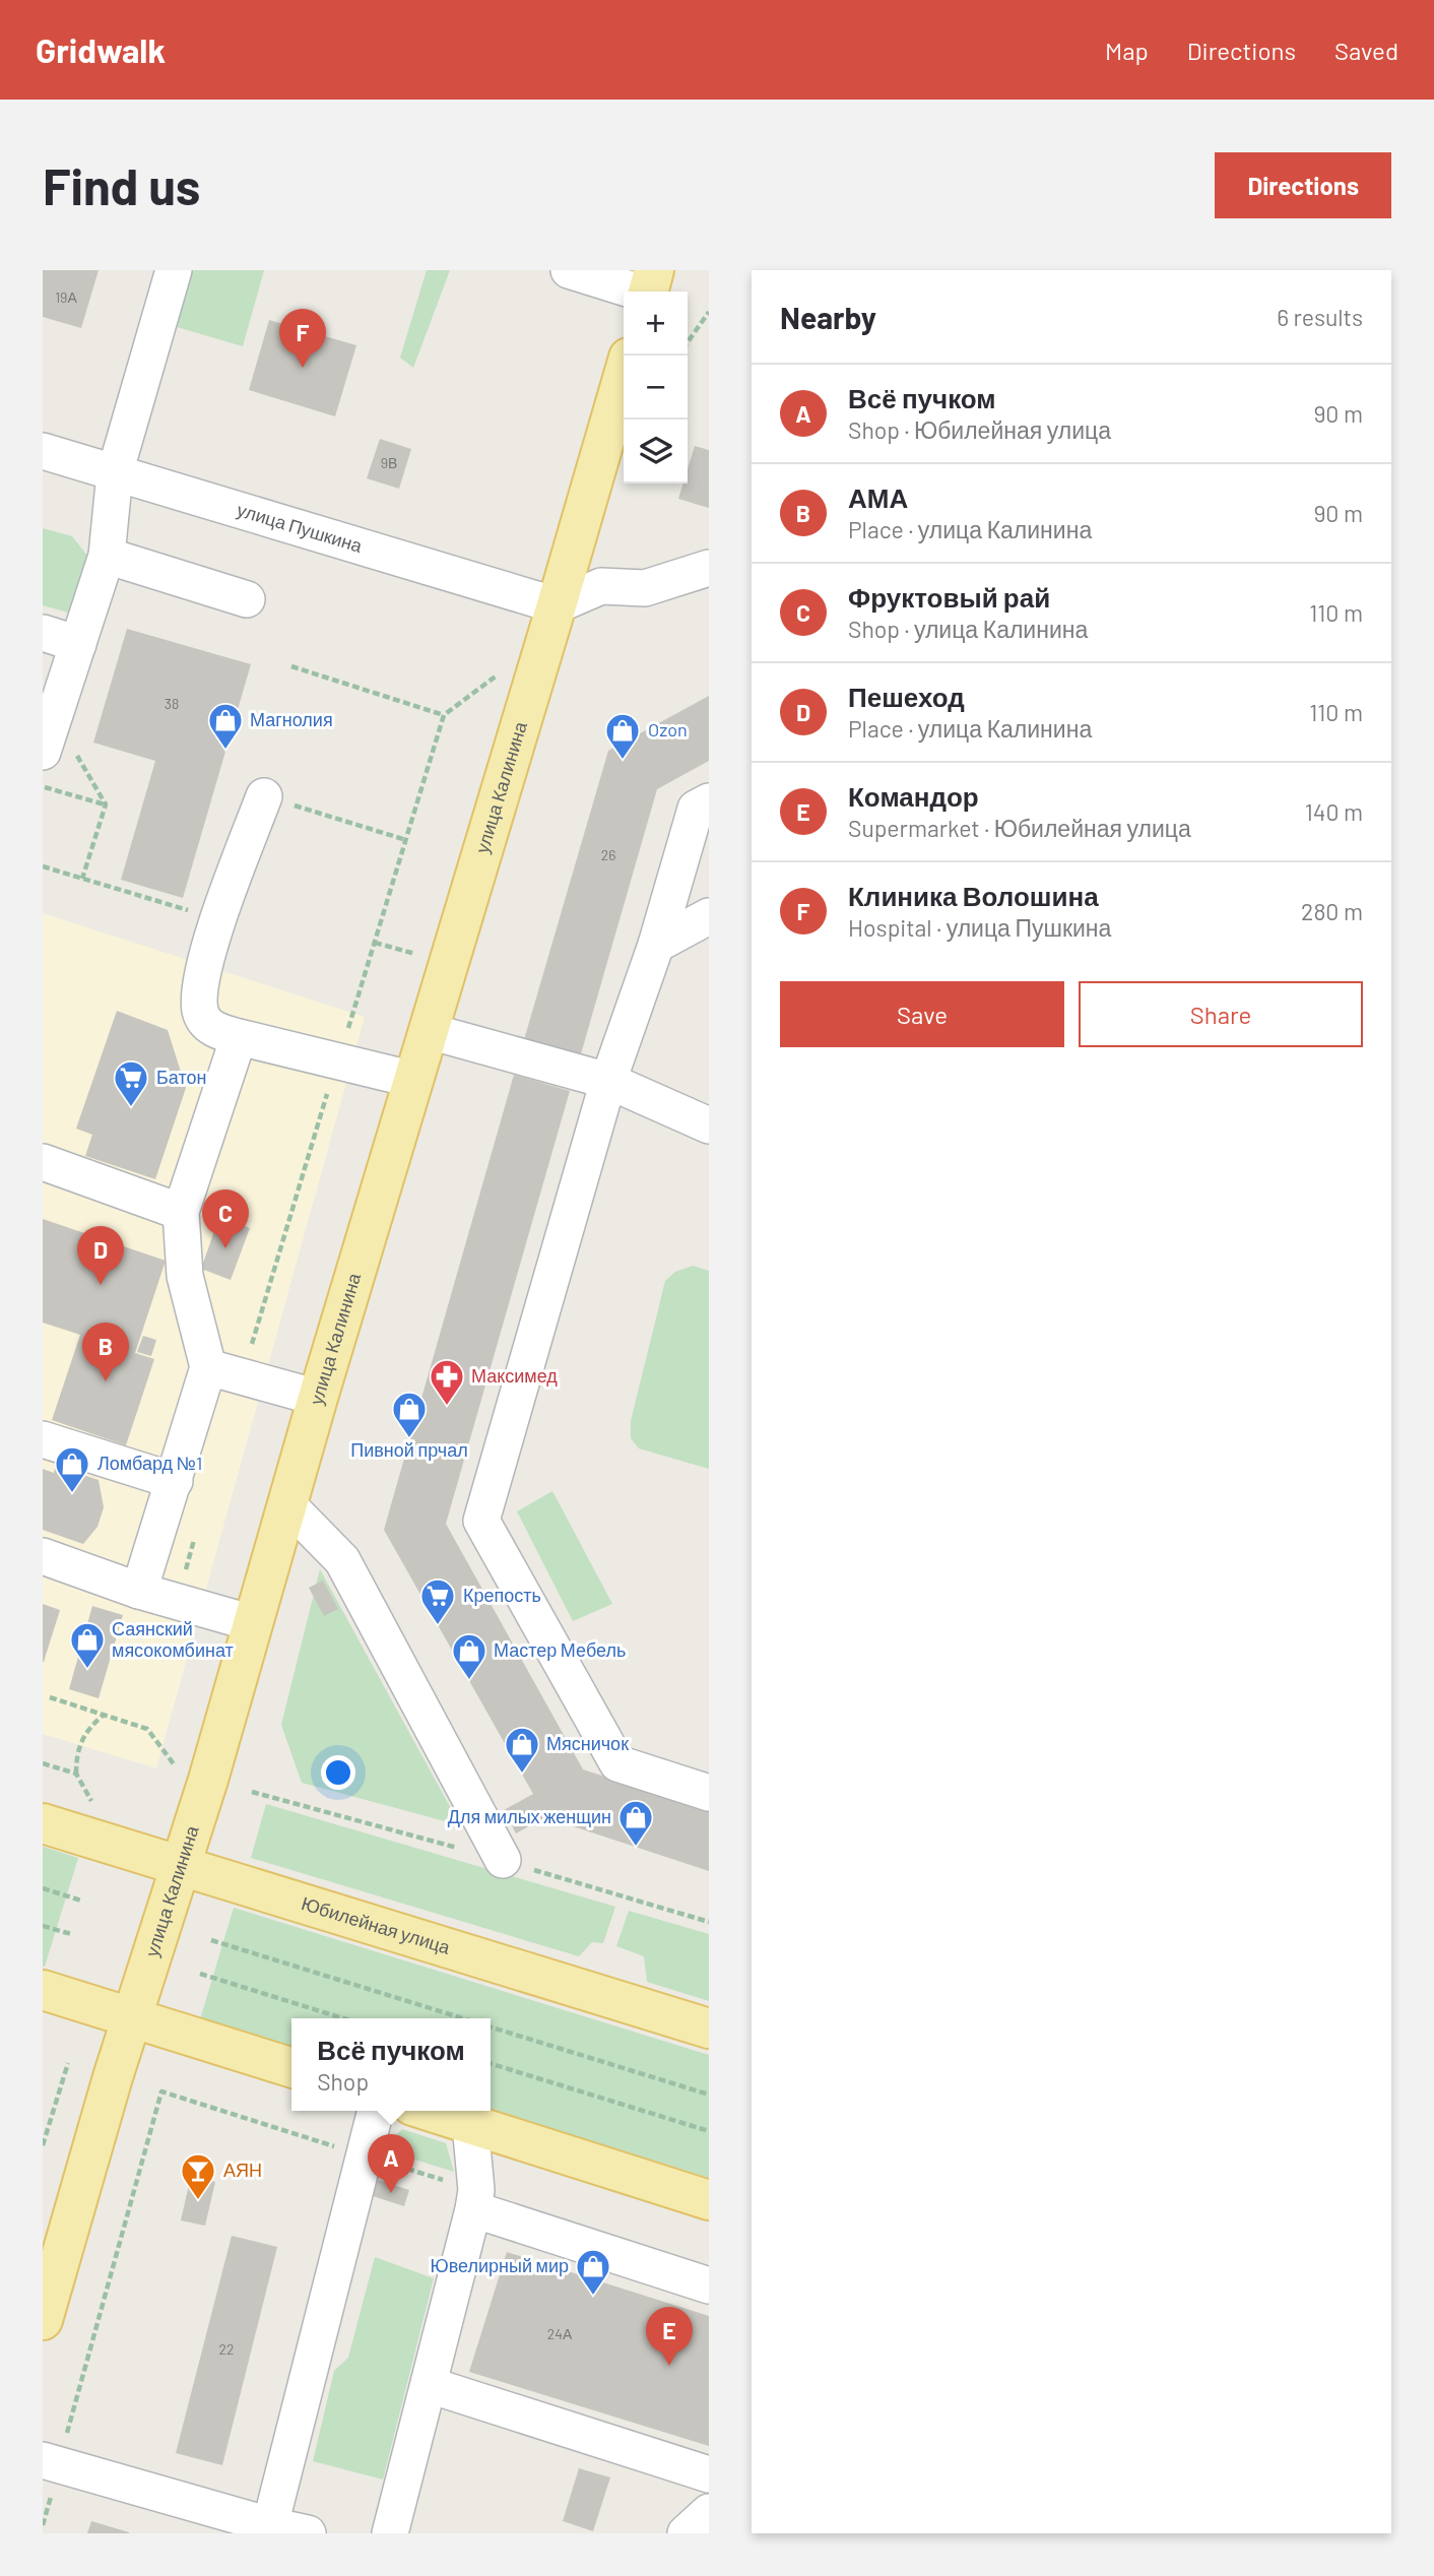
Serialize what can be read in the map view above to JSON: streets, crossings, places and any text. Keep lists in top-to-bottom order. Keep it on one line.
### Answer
{"streets":{"main road":["улица Калинина","Юбилейная улица"],"street":["улица Пушкина"]},"crossings":[["улица Пушкина","улица Калинина"],["улица Калинина","Юбилейная улица"]],"places":{"shop":["Магнолия","Ozon","Пивной прчал","Ломбард №1","Саянский мясокомбинат","Мастер Мебель","Мясничок","Для милых женщин","Ювелирный мир"],"supermarket":["Батон","Крепость"],"pharmacy":["Максимед"],"bar":["АЯН"]},"house_numbers":["19А","9В","38","26","24А","22"],"page":{"header":"Gridwalk","nav":["Map","Directions","Saved"],"buttons":["Directions",["Save","Share"]],"title":"Find us","heading":["Nearby","6 results"],"map_buttons":["+","−"],"pins":["F","C","D","B","A","E"],"list":[{"mark":"A","name":"Всё пучком","note":"Shop · Юбилейная улица","value":"90 m"},{"mark":"B","name":"АМА","note":"Place · улица Калинина","value":"90 m"},{"mark":"C","name":"Фруктовый рай","note":"Shop · улица Калинина","value":"110 m"},{"mark":"D","name":"Пешеход","note":"Place · улица Калинина","value":"110 m"},{"mark":"E","name":"Командор","note":"Supermarket · Юбилейная улица","value":"140 m"},{"mark":"F","name":"Клиника Волошина","note":"Hospital · улица Пушкина","value":"280 m"}],"popup":["Всё пучком","Shop"]}}
